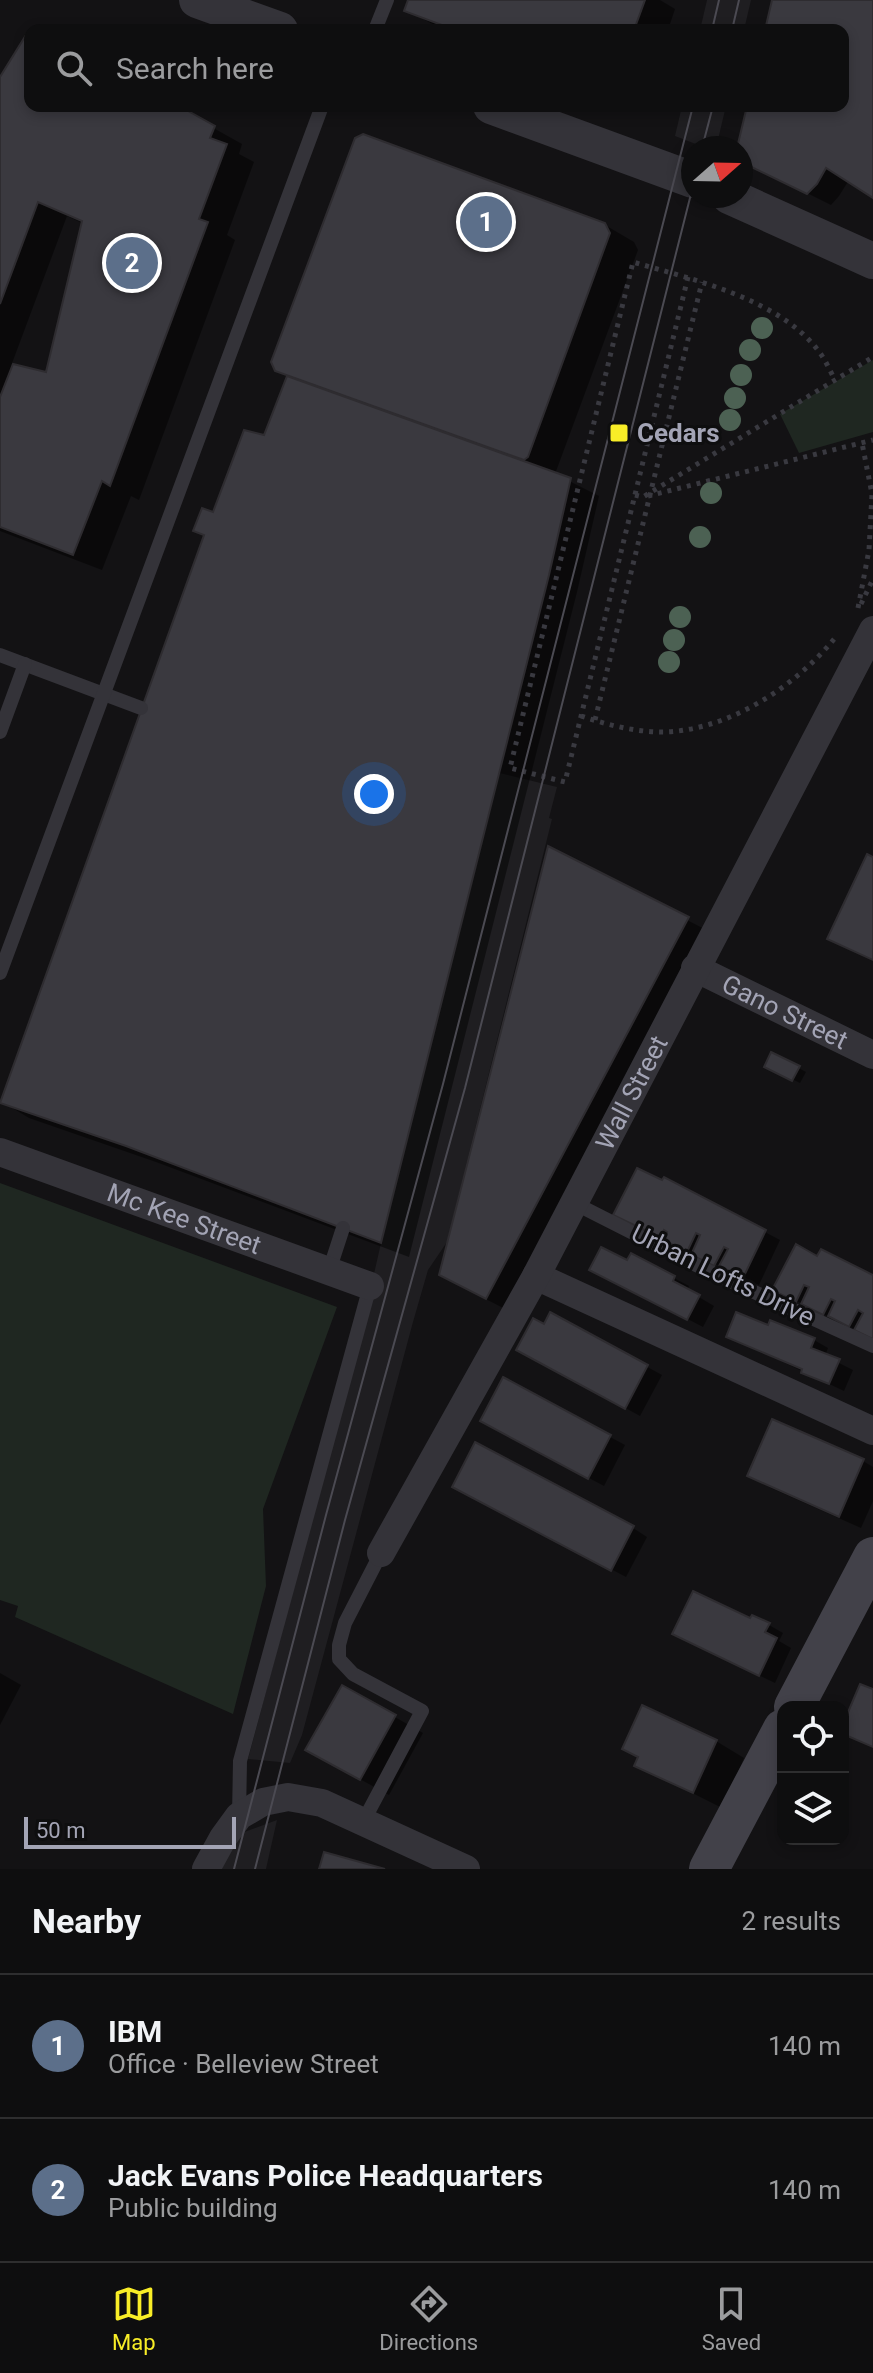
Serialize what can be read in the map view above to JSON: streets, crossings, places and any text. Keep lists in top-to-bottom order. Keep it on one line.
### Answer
{"streets":{"street":["Gano Street","Wall Street","Mc Kee Street"],"lane":["Urban Lofts Drive"]},"crossings":[["Gano Street","Wall Street"],["Wall Street","Urban Lofts Drive"]],"places":{"transit":["Cedars"]},"scale_bar":"50 m","north":"right","page":{"search":"Search here","pins":["1","2"],"scale":"50 m","heading":["Nearby","2 results"],"list":[{"mark":"1","name":"IBM","note":"Office · Belleview Street","value":"140 m"},{"mark":"2","name":"Jack Evans Police Headquarters","note":"Public building","value":"140 m"}],"nav":["Map","Directions","Saved"]}}
